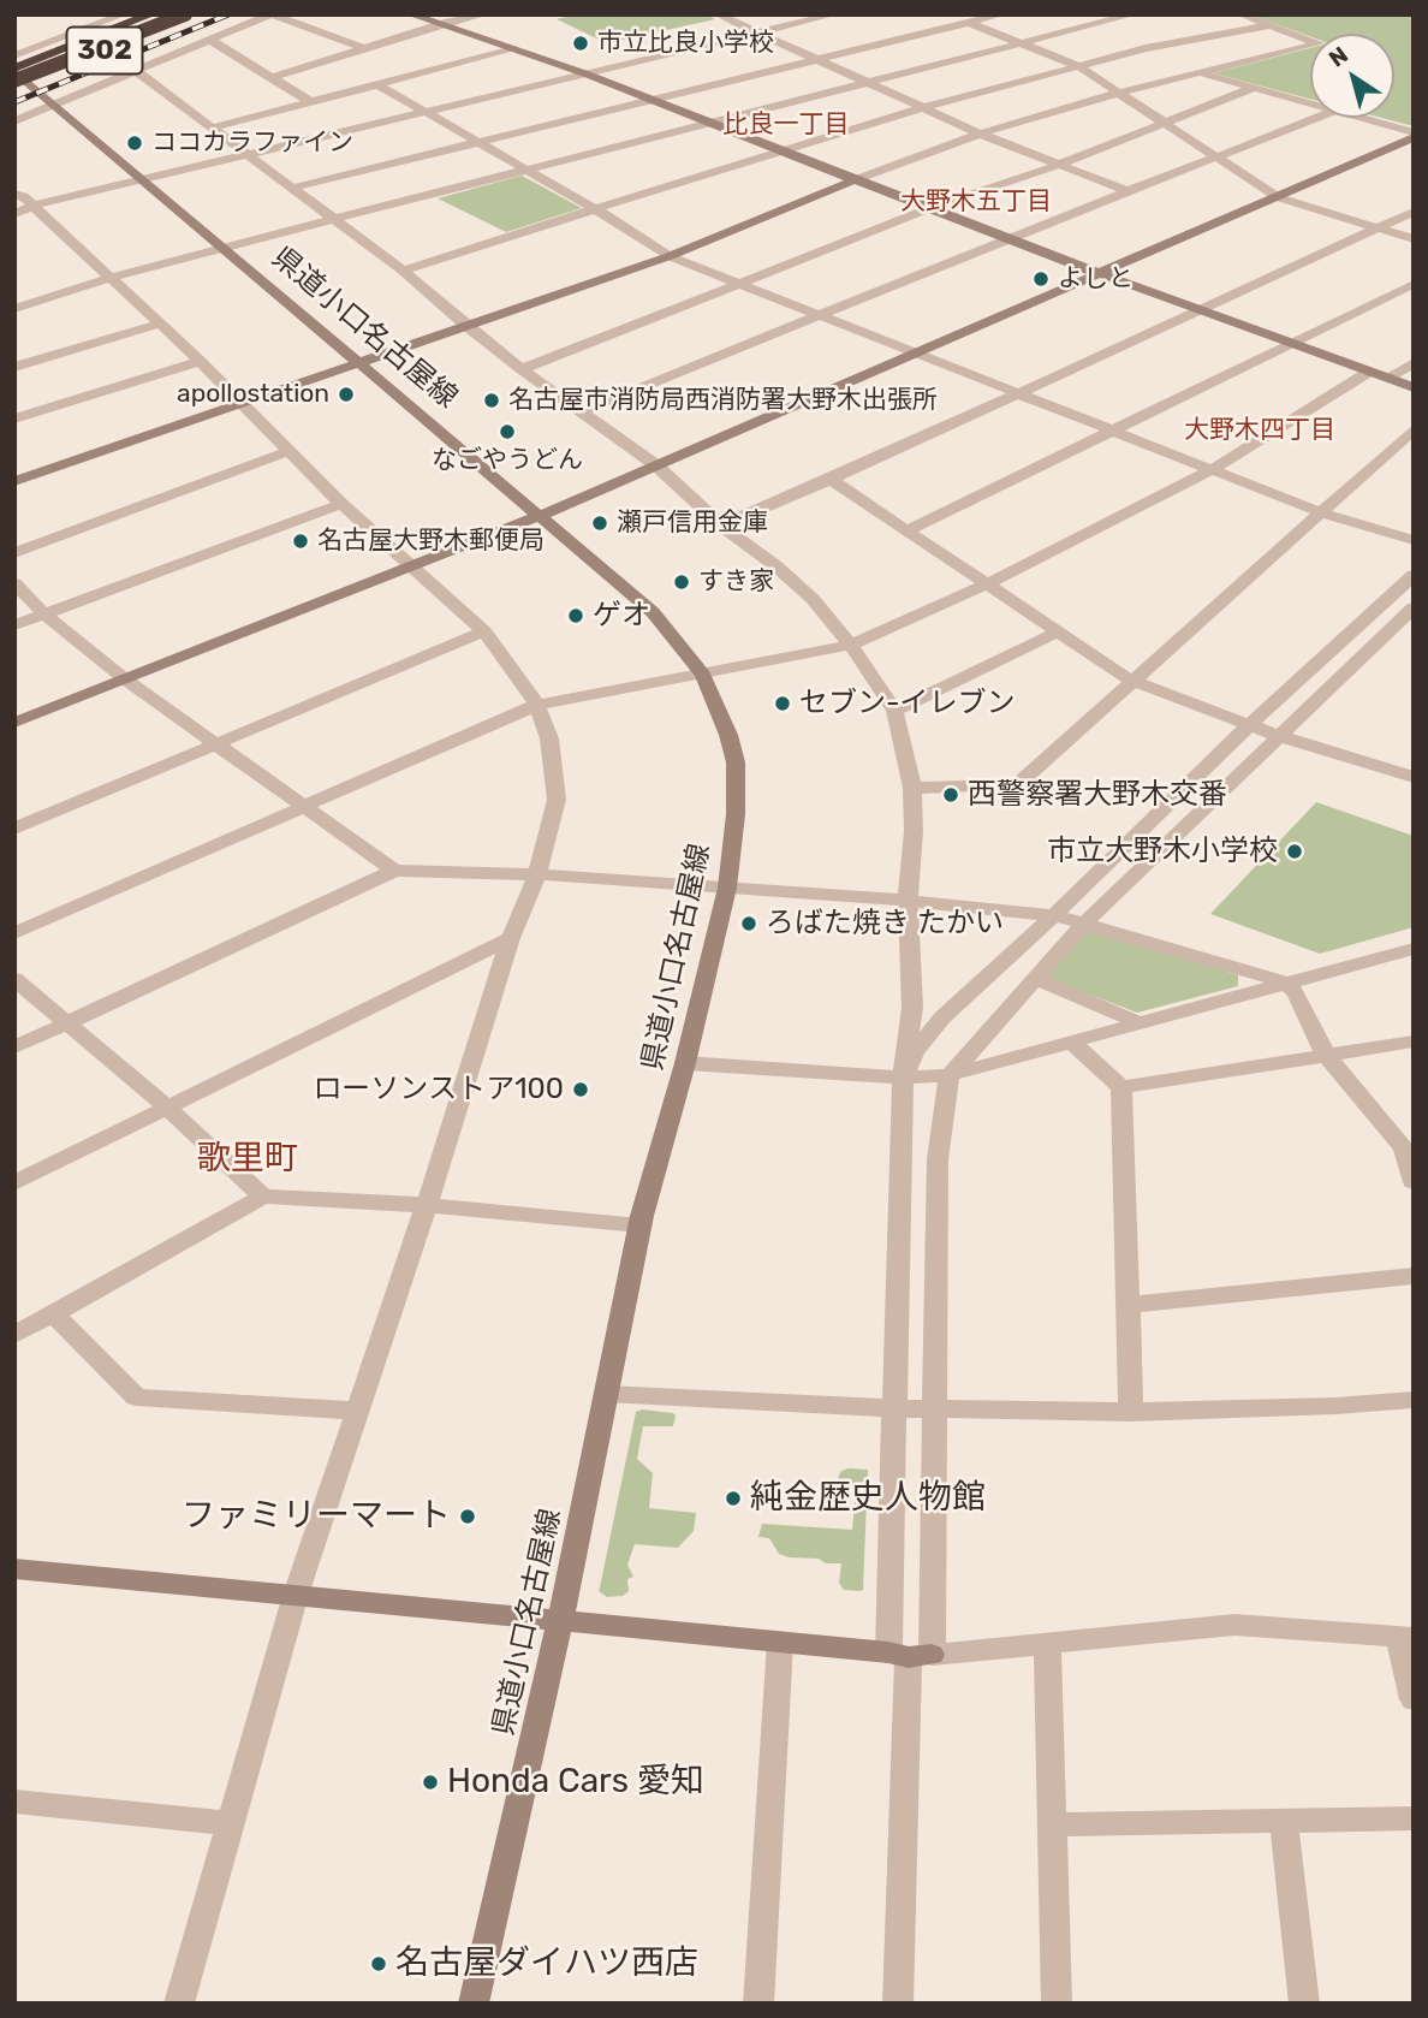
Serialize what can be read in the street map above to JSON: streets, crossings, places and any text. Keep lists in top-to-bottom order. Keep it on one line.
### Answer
{"streets":{"highway":["302"],"street":["県道小口名古屋線"]},"crossings":[["302","県道小口名古屋線"]],"districts":["比良一丁目","大野木五丁目","大野木四丁目","歌里町"],"places":["市立比良小学校","ココカラファイン","よしと","apollostation","名古屋市消防局西消防署大野木出張所","なごやうどん","瀬戸信用金庫","名古屋大野木郵便局","すき家","ゲオ","セブン-イレブン","西警察署大野木交番","市立大野木小学校","ろばた焼き たかい","ローソンストア100","純金歴史人物館","ファミリーマート","Honda Cars 愛知","名古屋ダイハツ西店"],"north":"top left"}
